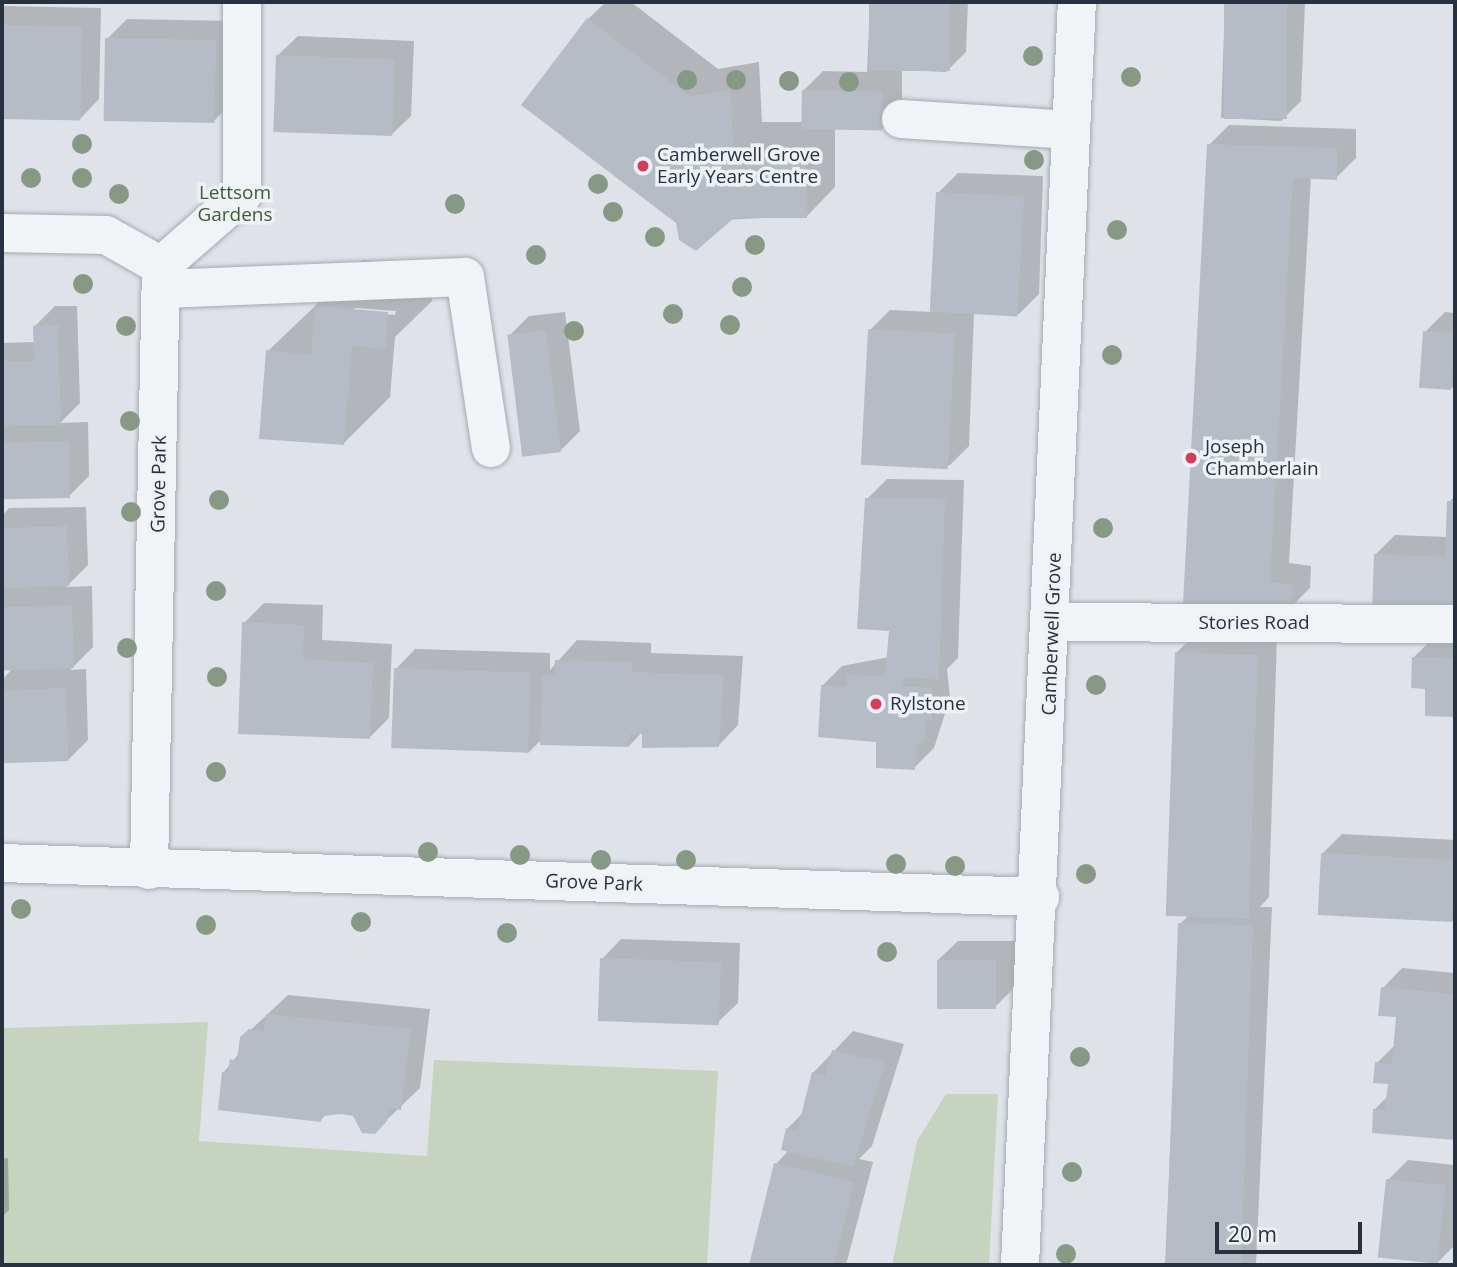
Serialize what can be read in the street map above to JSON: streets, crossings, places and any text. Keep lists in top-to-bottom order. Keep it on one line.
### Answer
{"streets":{"street":["Grove Park","Stories Road","Camberwell Grove"]},"crossings":[["Grove Park","Camberwell Grove"],["Stories Road","Camberwell Grove"]],"parks":["Lettsom Gardens"],"places":["Camberwell Grove Early Years Centre","Joseph Chamberlain","Rylstone"],"scale_bar":"20 m"}
